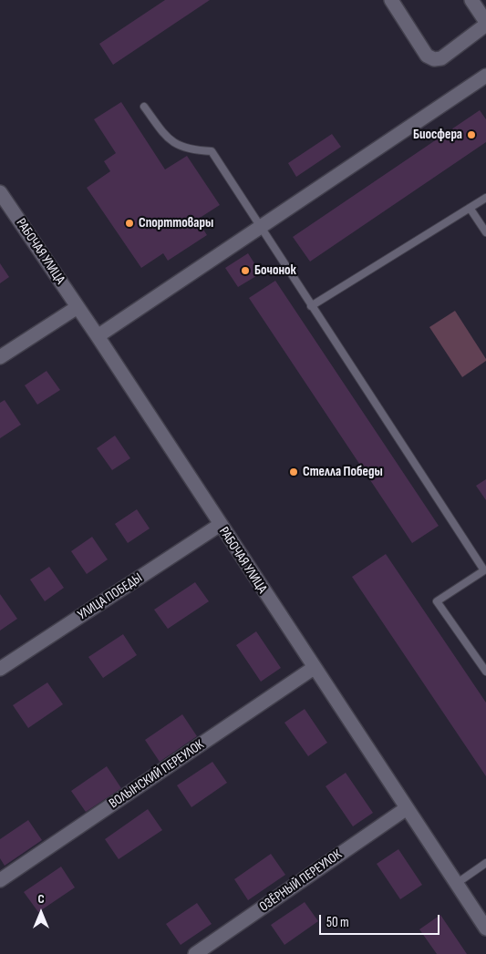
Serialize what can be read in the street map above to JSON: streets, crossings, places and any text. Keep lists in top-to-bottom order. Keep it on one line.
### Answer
{"streets":{"street":["РАБОЧАЯ УЛИЦА","УЛИЦА ПОБЕДЫ","ВОЛЫНСКИЙ ПЕРЕУЛОК","ОЗЁРНЫЙ ПЕРЕУЛОК"]},"crossings":[["РАБОЧАЯ УЛИЦА","УЛИЦА ПОБЕДЫ"],["РАБОЧАЯ УЛИЦА","ВОЛЫНСКИЙ ПЕРЕУЛОК"],["РАБОЧАЯ УЛИЦА","ОЗЁРНЫЙ ПЕРЕУЛОК"]],"places":["Биосфера","Спорттовары","Бочонок","Стелла Победы"],"scale_bar":"50 m","north":"top"}
